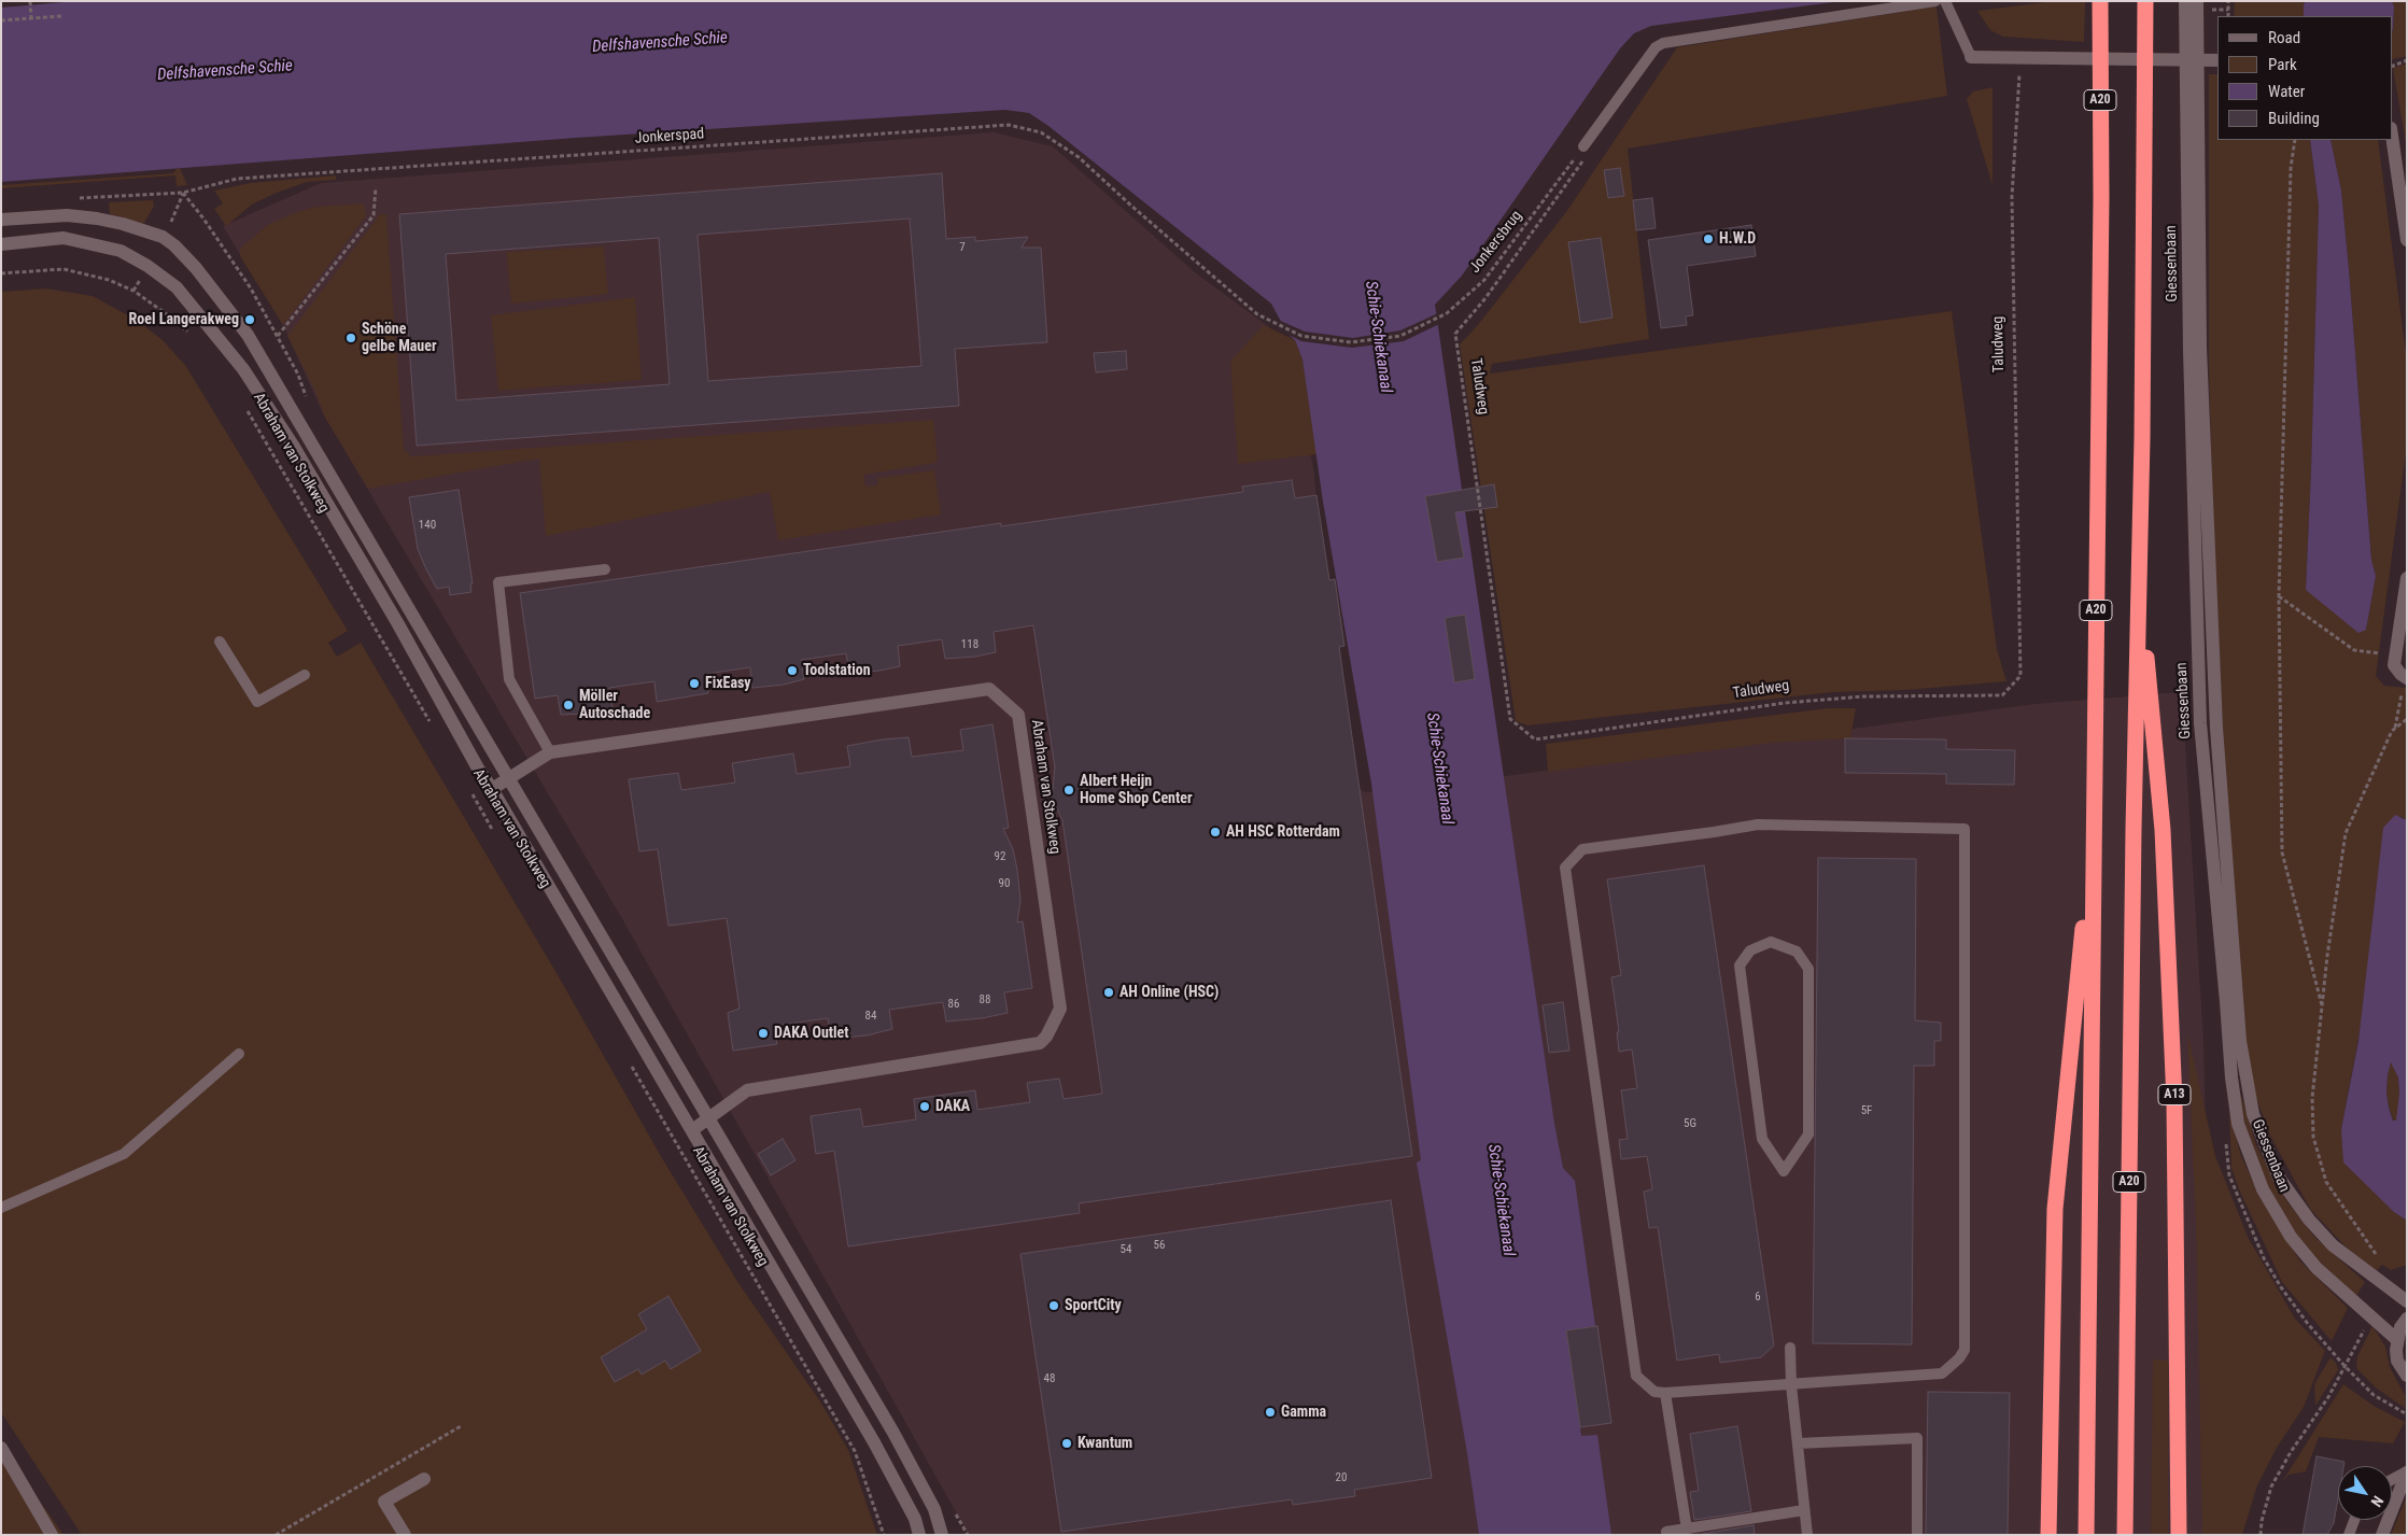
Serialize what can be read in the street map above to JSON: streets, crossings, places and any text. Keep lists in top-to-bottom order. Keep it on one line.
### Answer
{"streets":{"highway":["A20","A13"],"street":["Giessenbaan","Abraham van Stolkweg"],"path":["Jonkerspad","Jonkersbrug","Taludweg"]},"crossings":[["A20","A13"],["Jonkerspad","Jonkersbrug"],["Jonkersbrug","Taludweg"]],"water":["Delfshavensche Schie","Schie-Schiekanaal"],"places":["H.W.D","Roel Langerakweg","Schöne gelbe Mauer","Toolstation","FixEasy","Möller Autoschade","Albert Heijn Home Shop Center","AH HSC Rotterdam","AH Online (HSC)","DAKA Outlet","DAKA","SportCity","Gamma","Kwantum"],"house_numbers":["7","140","118","92","90","88","86","84","5F","5G","56","54","6","48","20"],"legend":["Road","Park","Water","Building"],"north":"bottom right"}
